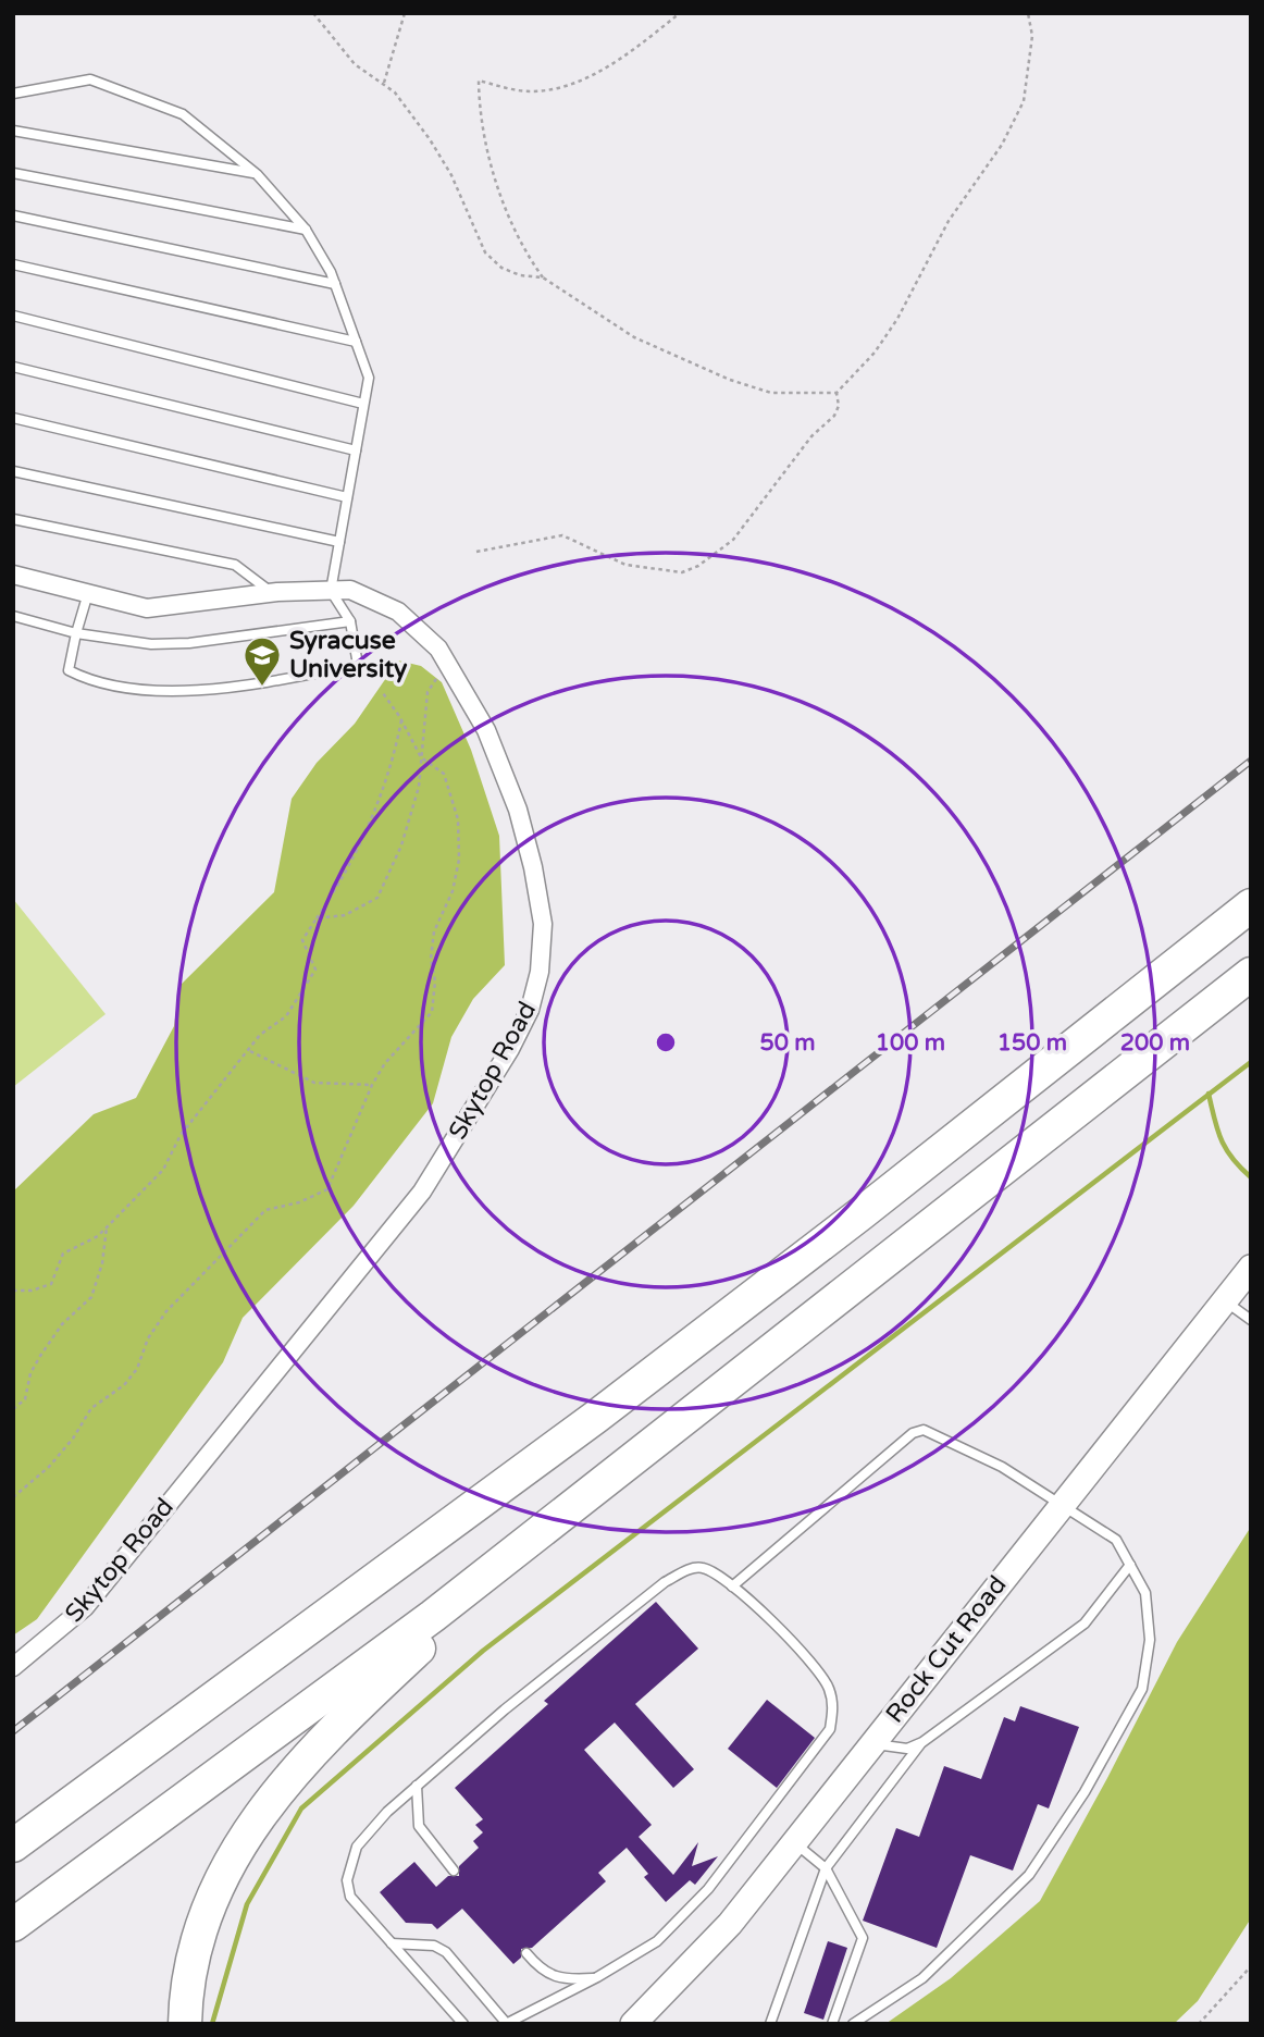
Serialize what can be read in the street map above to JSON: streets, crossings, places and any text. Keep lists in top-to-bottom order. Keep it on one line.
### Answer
{"streets":{"street":["Skytop Road","Rock Cut Road"]},"places":{"school or university":["Syracuse University"]},"rings":["50 m","100 m","150 m","200 m"]}
